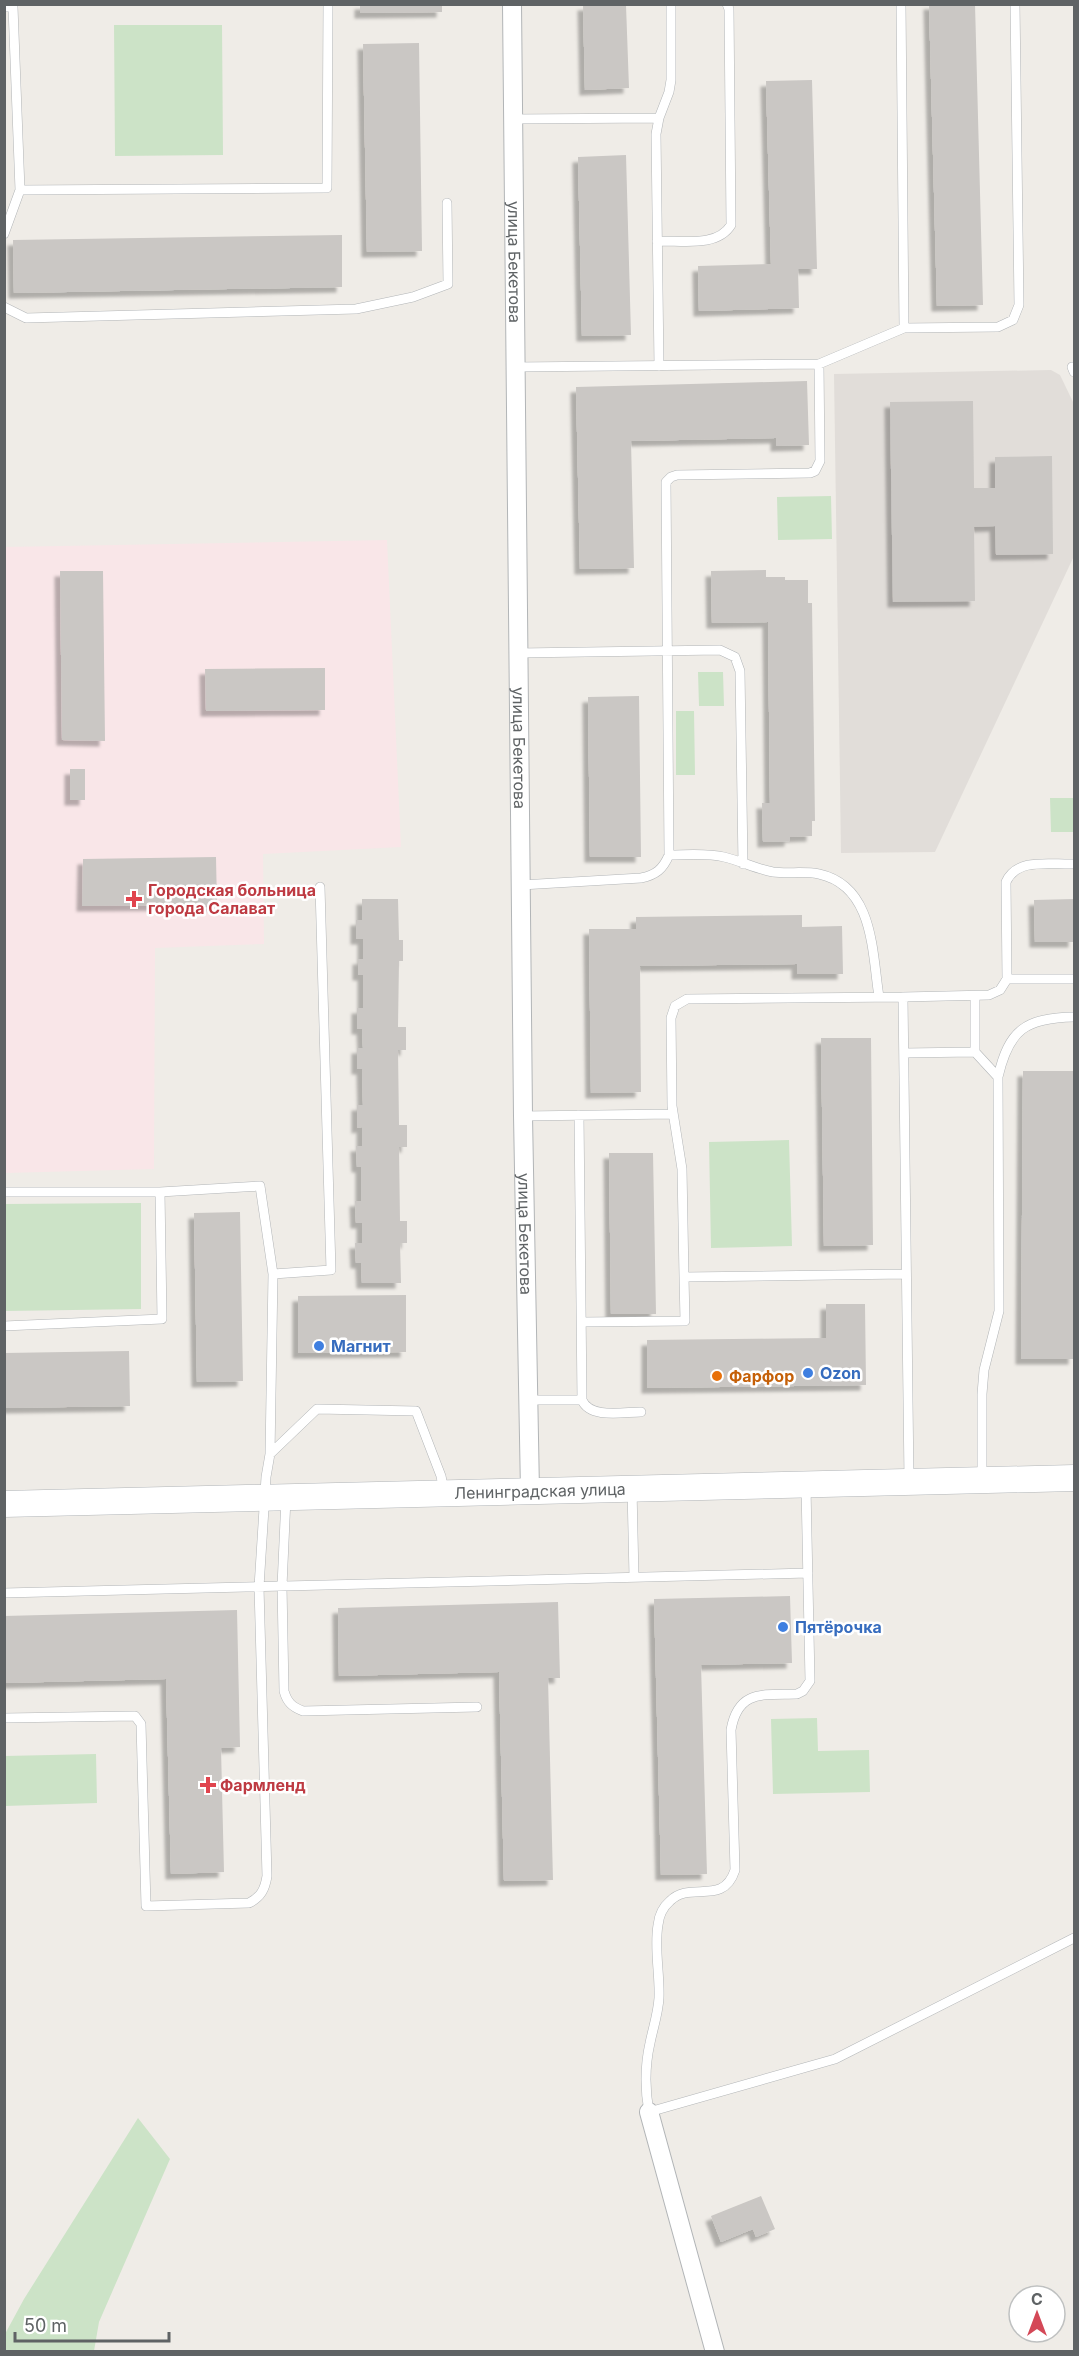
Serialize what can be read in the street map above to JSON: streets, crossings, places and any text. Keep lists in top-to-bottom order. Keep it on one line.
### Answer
{"streets":{"street":["улица Бекетова","Ленинградская улица"]},"crossings":[["улица Бекетова","Ленинградская улица"]],"places":{"health":["Городская больница города Салават","Фармленд"],"other":["Магнит","Ozon","Фарфор","Пятёрочка"]},"scale_bar":"50 m","north":"top"}
